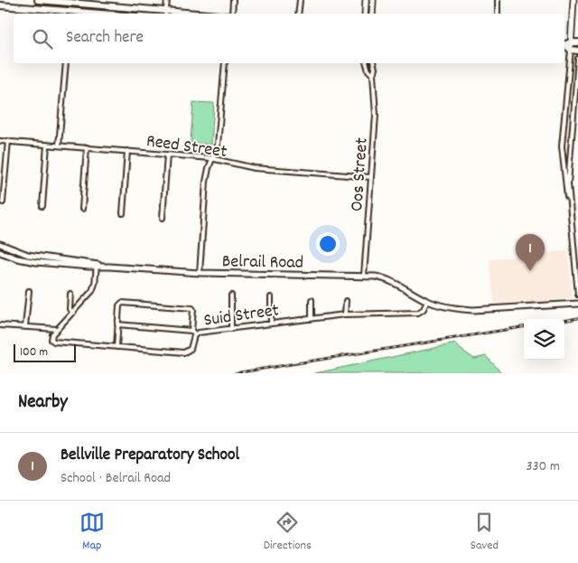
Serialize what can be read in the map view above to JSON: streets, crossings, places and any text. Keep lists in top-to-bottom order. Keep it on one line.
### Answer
{"streets":{"street":["Reed Street","Oos Street","Belrail Road","Suid Street"]},"crossings":[["Reed Street","Oos Street"],["Oos Street","Belrail Road"],["Belrail Road","Suid Street"]],"scale_bar":"100 m","page":{"search":"Search here","pins":"1","scale":"100 m","heading":"Nearby","list":[{"mark":"1","name":"Bellville Preparatory School","note":"School · Belrail Road","value":"330 m"}],"nav":["Map","Directions","Saved"]}}
